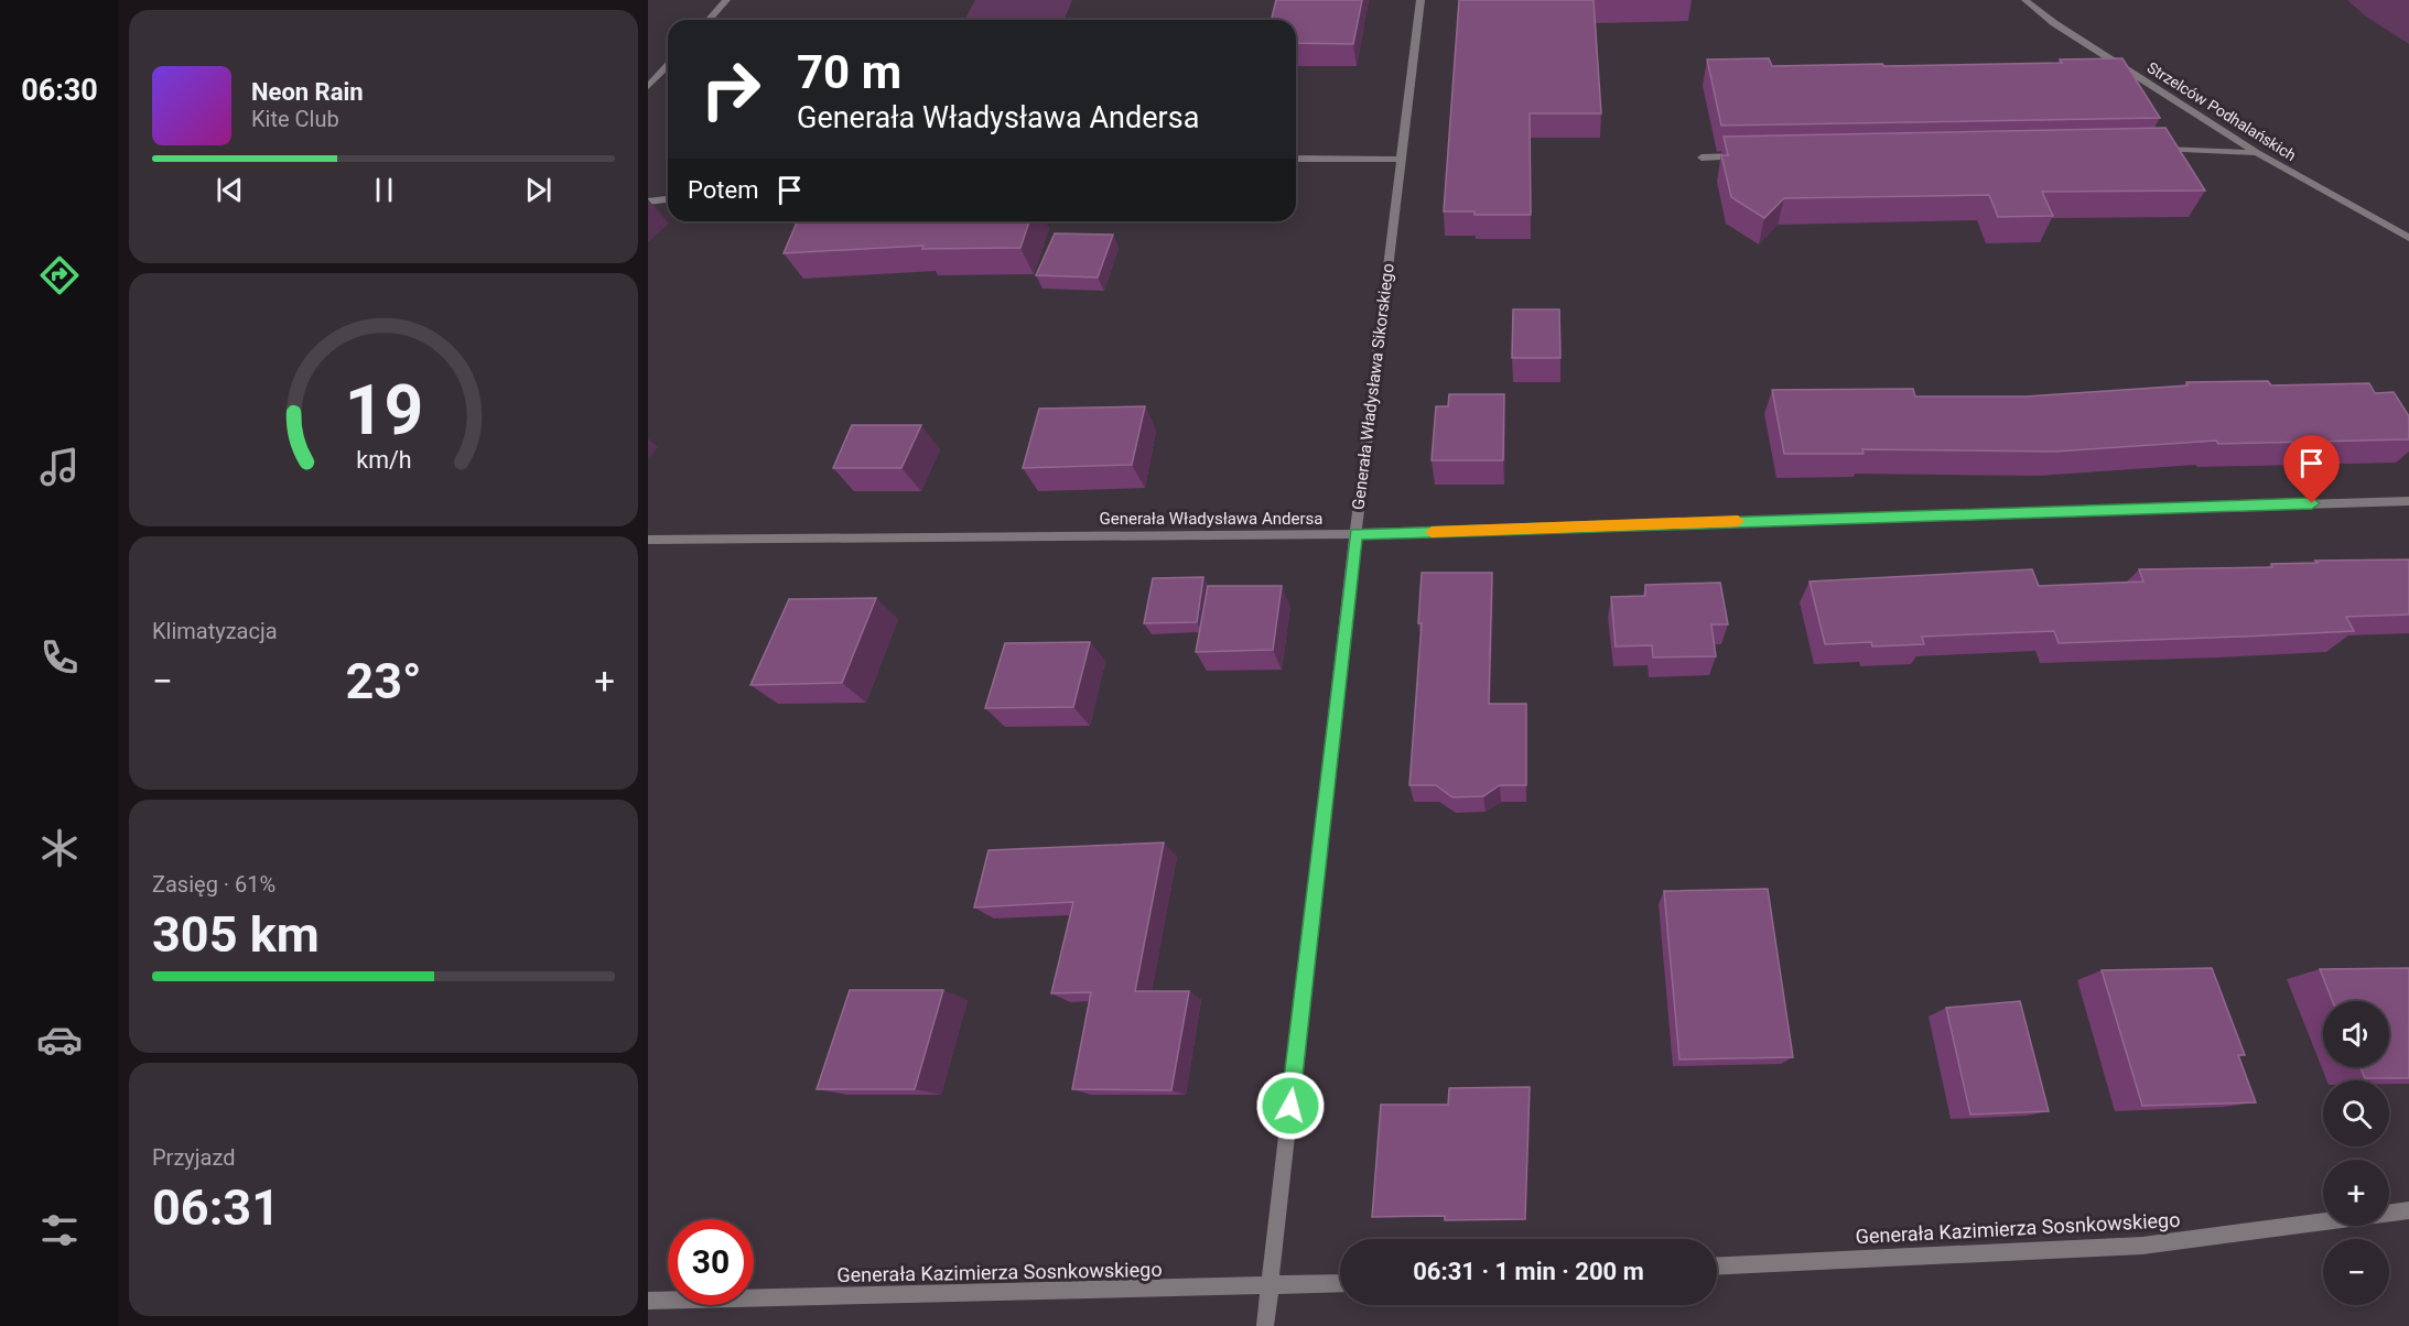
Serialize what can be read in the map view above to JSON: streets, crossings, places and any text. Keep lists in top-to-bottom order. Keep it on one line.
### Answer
{"streets":{"street":["Strzelców Podhalańskich","Generała Władysława Sikorskiego","Generała Władysława Andersa","Generała Kazimierza Sosnkowskiego"]},"crossings":[["Generała Władysława Sikorskiego","Generała Władysława Andersa"],["Generała Władysława Sikorskiego","Generała Kazimierza Sosnkowskiego"]],"page":{"tabs":"06:30","turn":["70 m","Generała Władysława Andersa"],"song":["Neon Rain","Kite Club"],"then":"Potem","tile":["Klimatyzacja",["Zasięg · 61%","305 km"],["Przyjazd","06:31"]],"heat":["−","23°","+"],"map_buttons":["+","−"],"limit":"30","trip":"06:31 · 1 min · 200 m","gauge":["19","km/h"]}}
